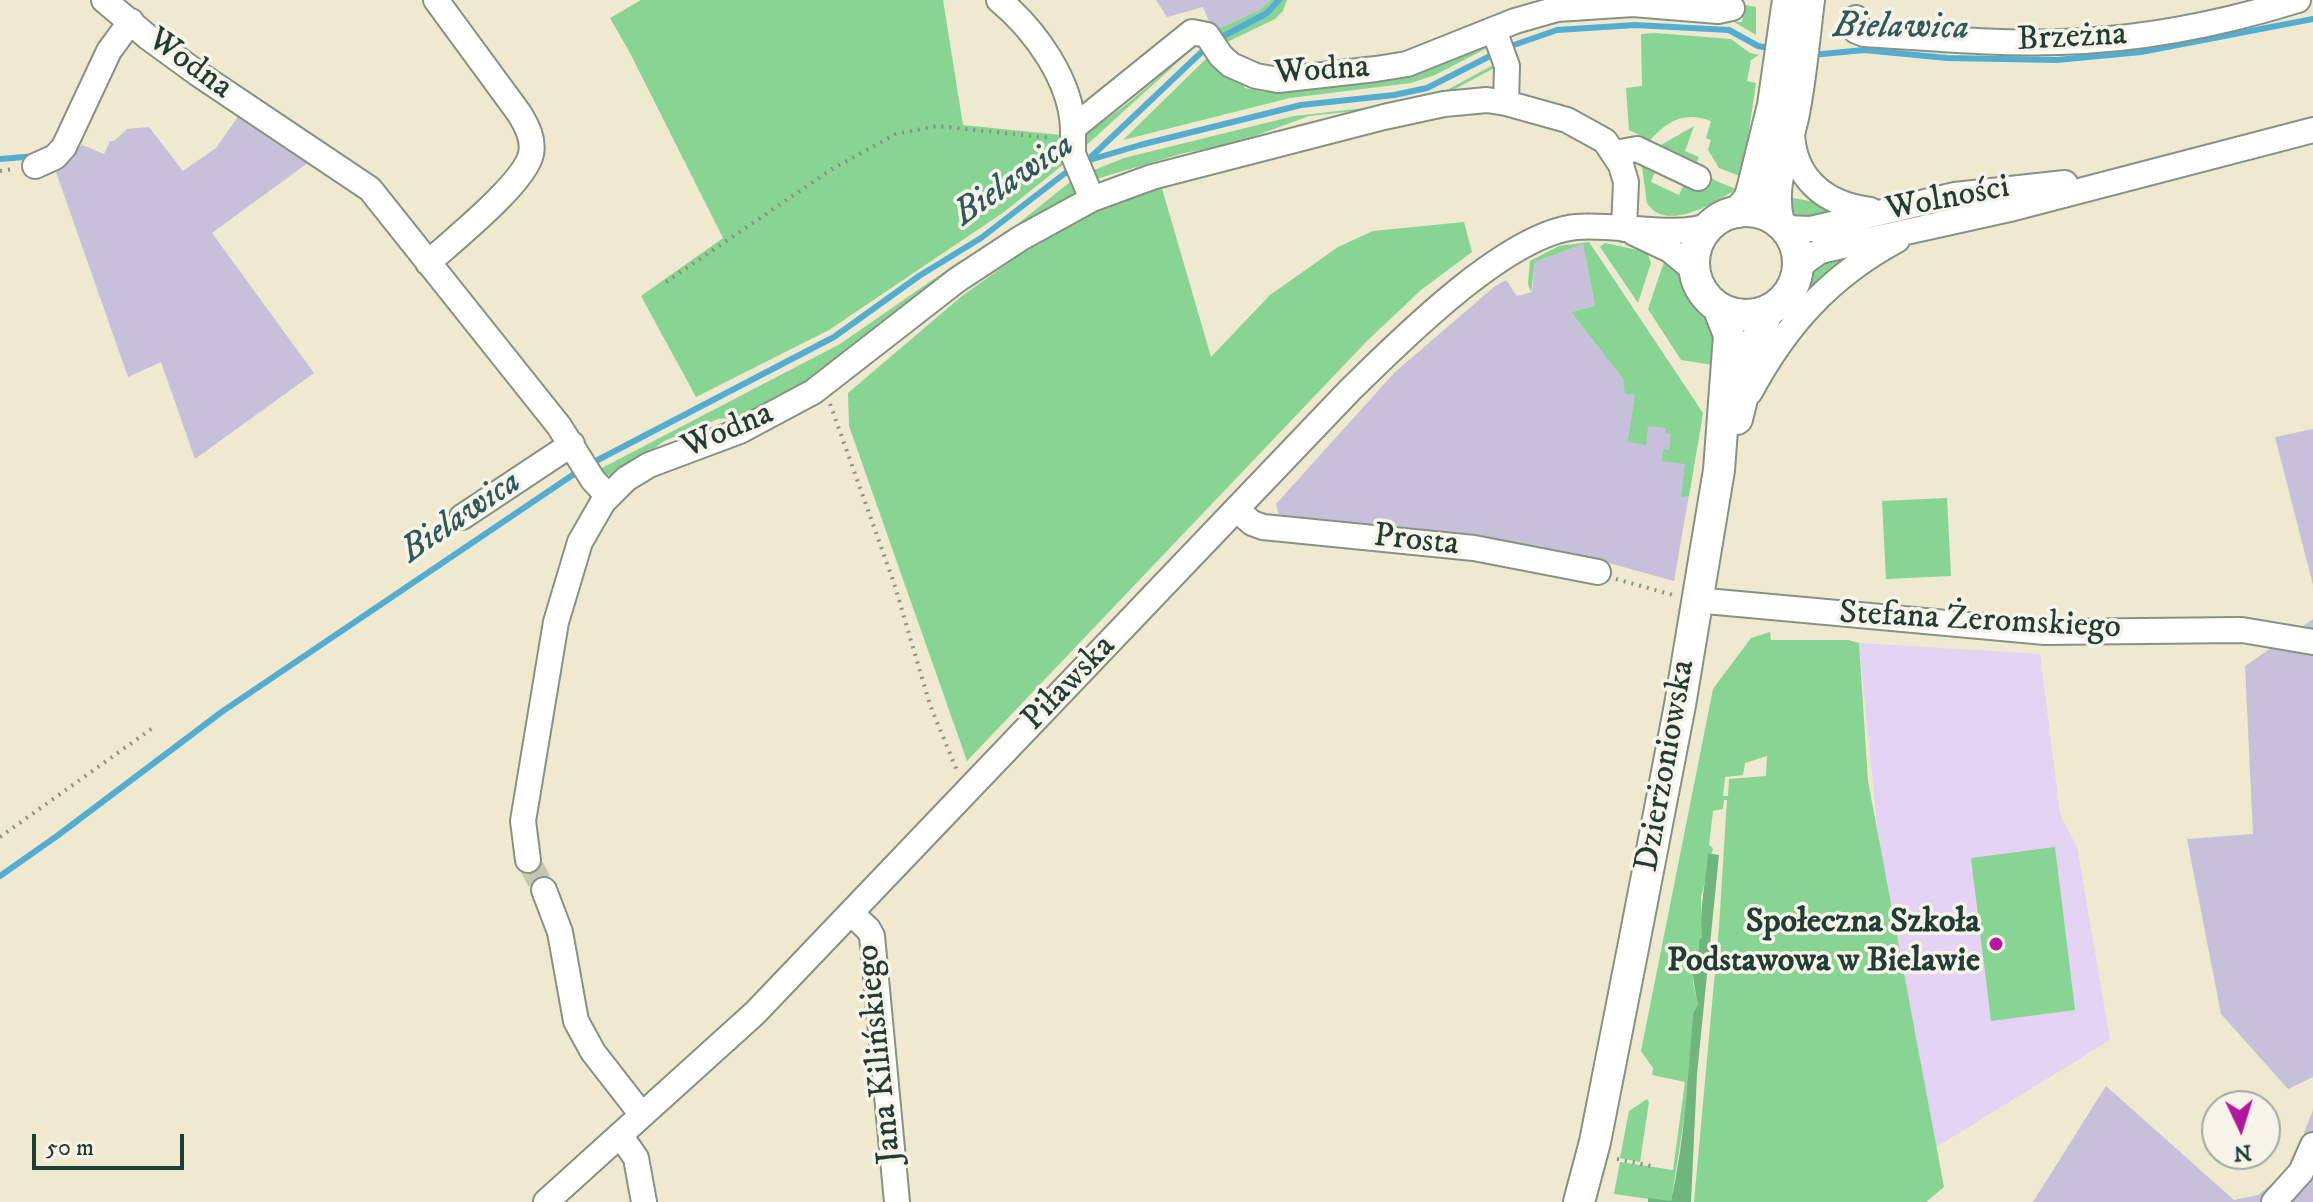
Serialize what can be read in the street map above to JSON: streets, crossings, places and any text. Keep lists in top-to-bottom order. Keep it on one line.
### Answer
{"streets":{"main road":["Dzierżoniowska"],"street":["Brzeżna","Wodna","Wolności","Prosta","Stefana Żeromskiego","Piławska","Jana Kilińskiego"]},"crossings":[["Wolności","Piławska"],["Wolności","Dzierżoniowska"],["Prosta","Piławska"],["Stefana Żeromskiego","Dzierżoniowska"],["Piławska","Dzierżoniowska"],["Piławska","Jana Kilińskiego"]],"water":["Bielawica"],"places":["Społeczna Szkoła Podstawowa w Bielawie"],"scale_bar":"50 m","north":"bottom"}
